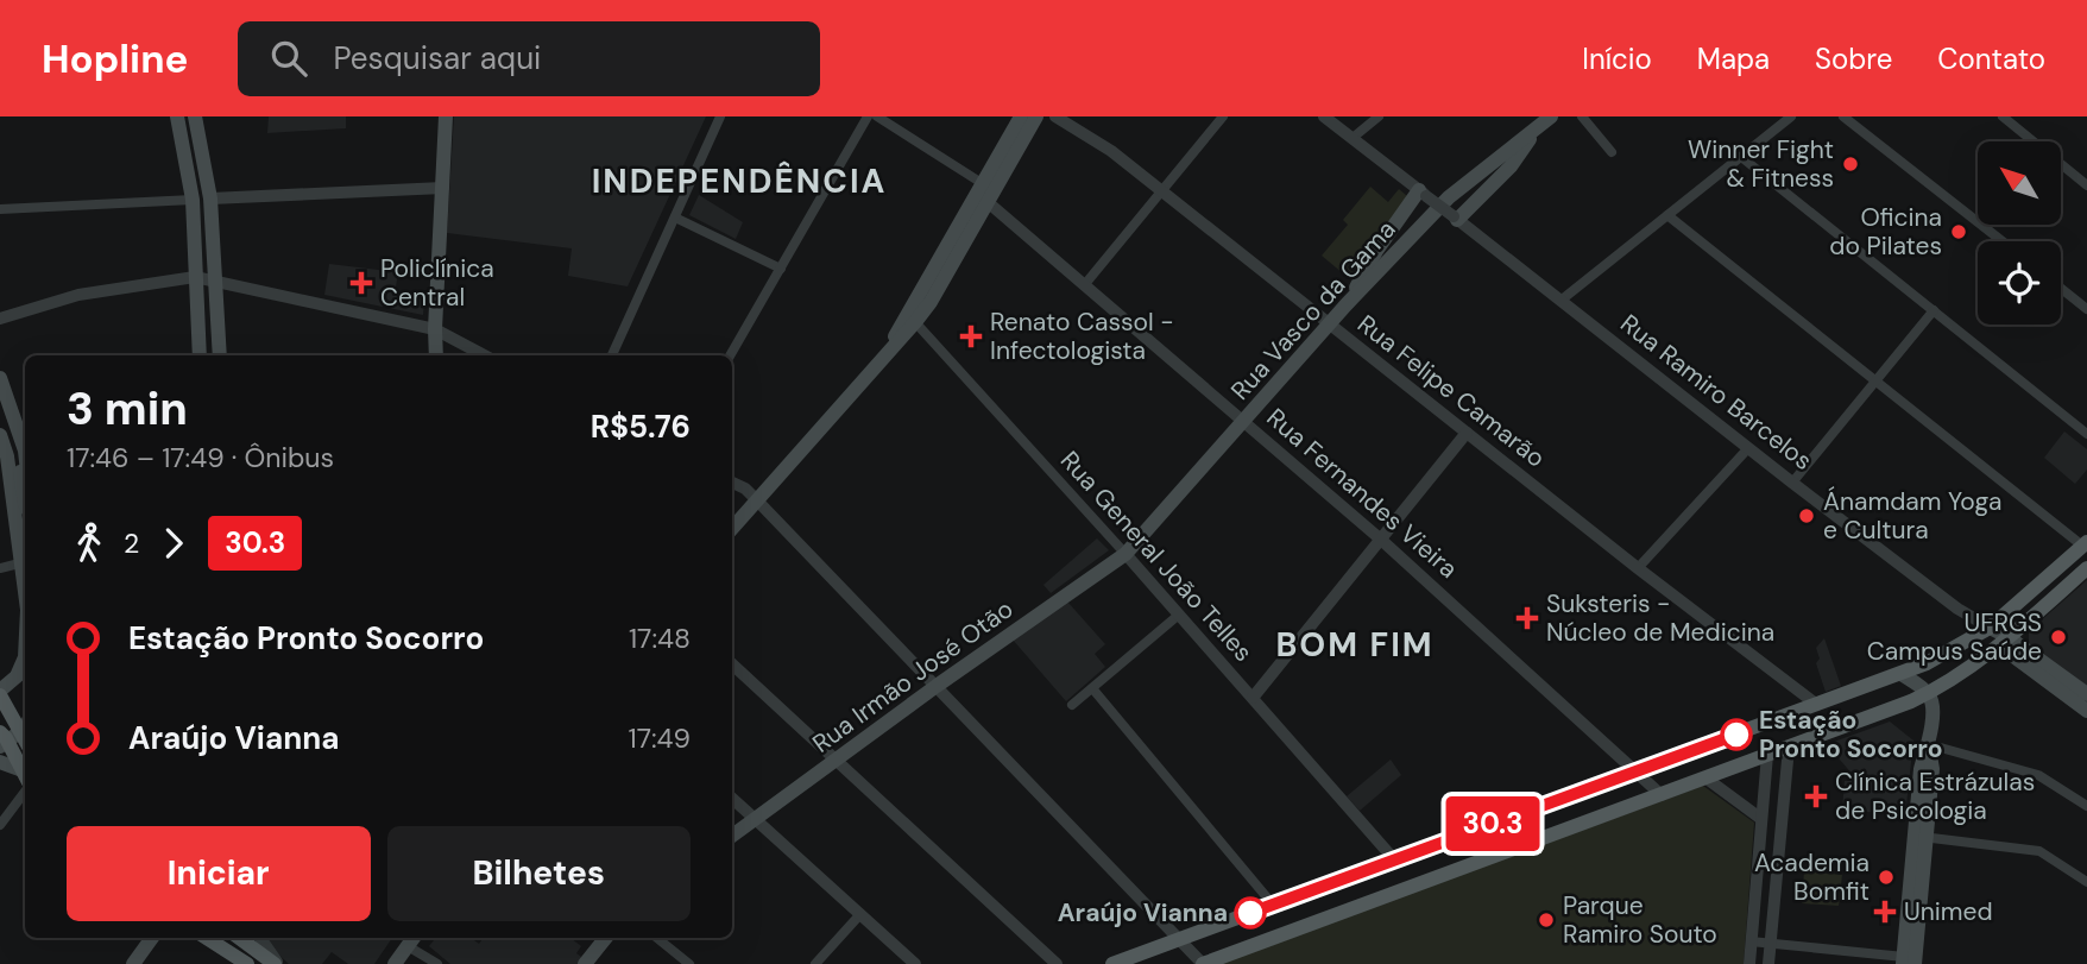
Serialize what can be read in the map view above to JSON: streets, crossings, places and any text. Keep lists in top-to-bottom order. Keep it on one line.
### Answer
{"streets":{"main road":["Rua Vasco da Gama","Rua Ramiro Barcelos","Rua Irmão José Otão"],"street":["Rua Felipe Camarão","Rua Fernandes Vieira","Rua General João Telles"]},"crossings":[["Rua Vasco da Gama","Rua Felipe Camarão"],["Rua Vasco da Gama","Rua Fernandes Vieira"],["Rua Vasco da Gama","Rua General João Telles"],["Rua Vasco da Gama","Rua Irmão José Otão"],["Rua General João Telles","Rua Irmão José Otão"]],"districts":["INDEPENDÊNCIA","BOM FIM"],"places":{"other":["Winner Fight & Fitness","Oficina do Pilates","Ánamdam Yoga e Cultura","UFRGS Campus Saúde","Estação Pronto Socorro","Academia Bomfit","Araújo Vianna","Parque Ramiro Souto"],"health":["Policlínica Central","Renato Cassol - Infectologista","Suksteris - Núcleo de Medicina","Clínica Estrázulas de Psicologia","Unimed"]},"lines":["bus line 30.3"],"north":"top left","page":{"header":"Hopline","search":"Pesquisar aqui","nav":["Início","Mapa","Sobre","Contato"],"on_map":"30.3","heading":["3 min","17:46 – 17:49 · Ônibus","R$5.76"],"legs":["2","30.3"],"list":[{"name":"Estação Pronto Socorro","value":"17:48"},{"name":"Araújo Vianna","value":"17:49"}],"buttons":["Iniciar","Bilhetes"]}}
